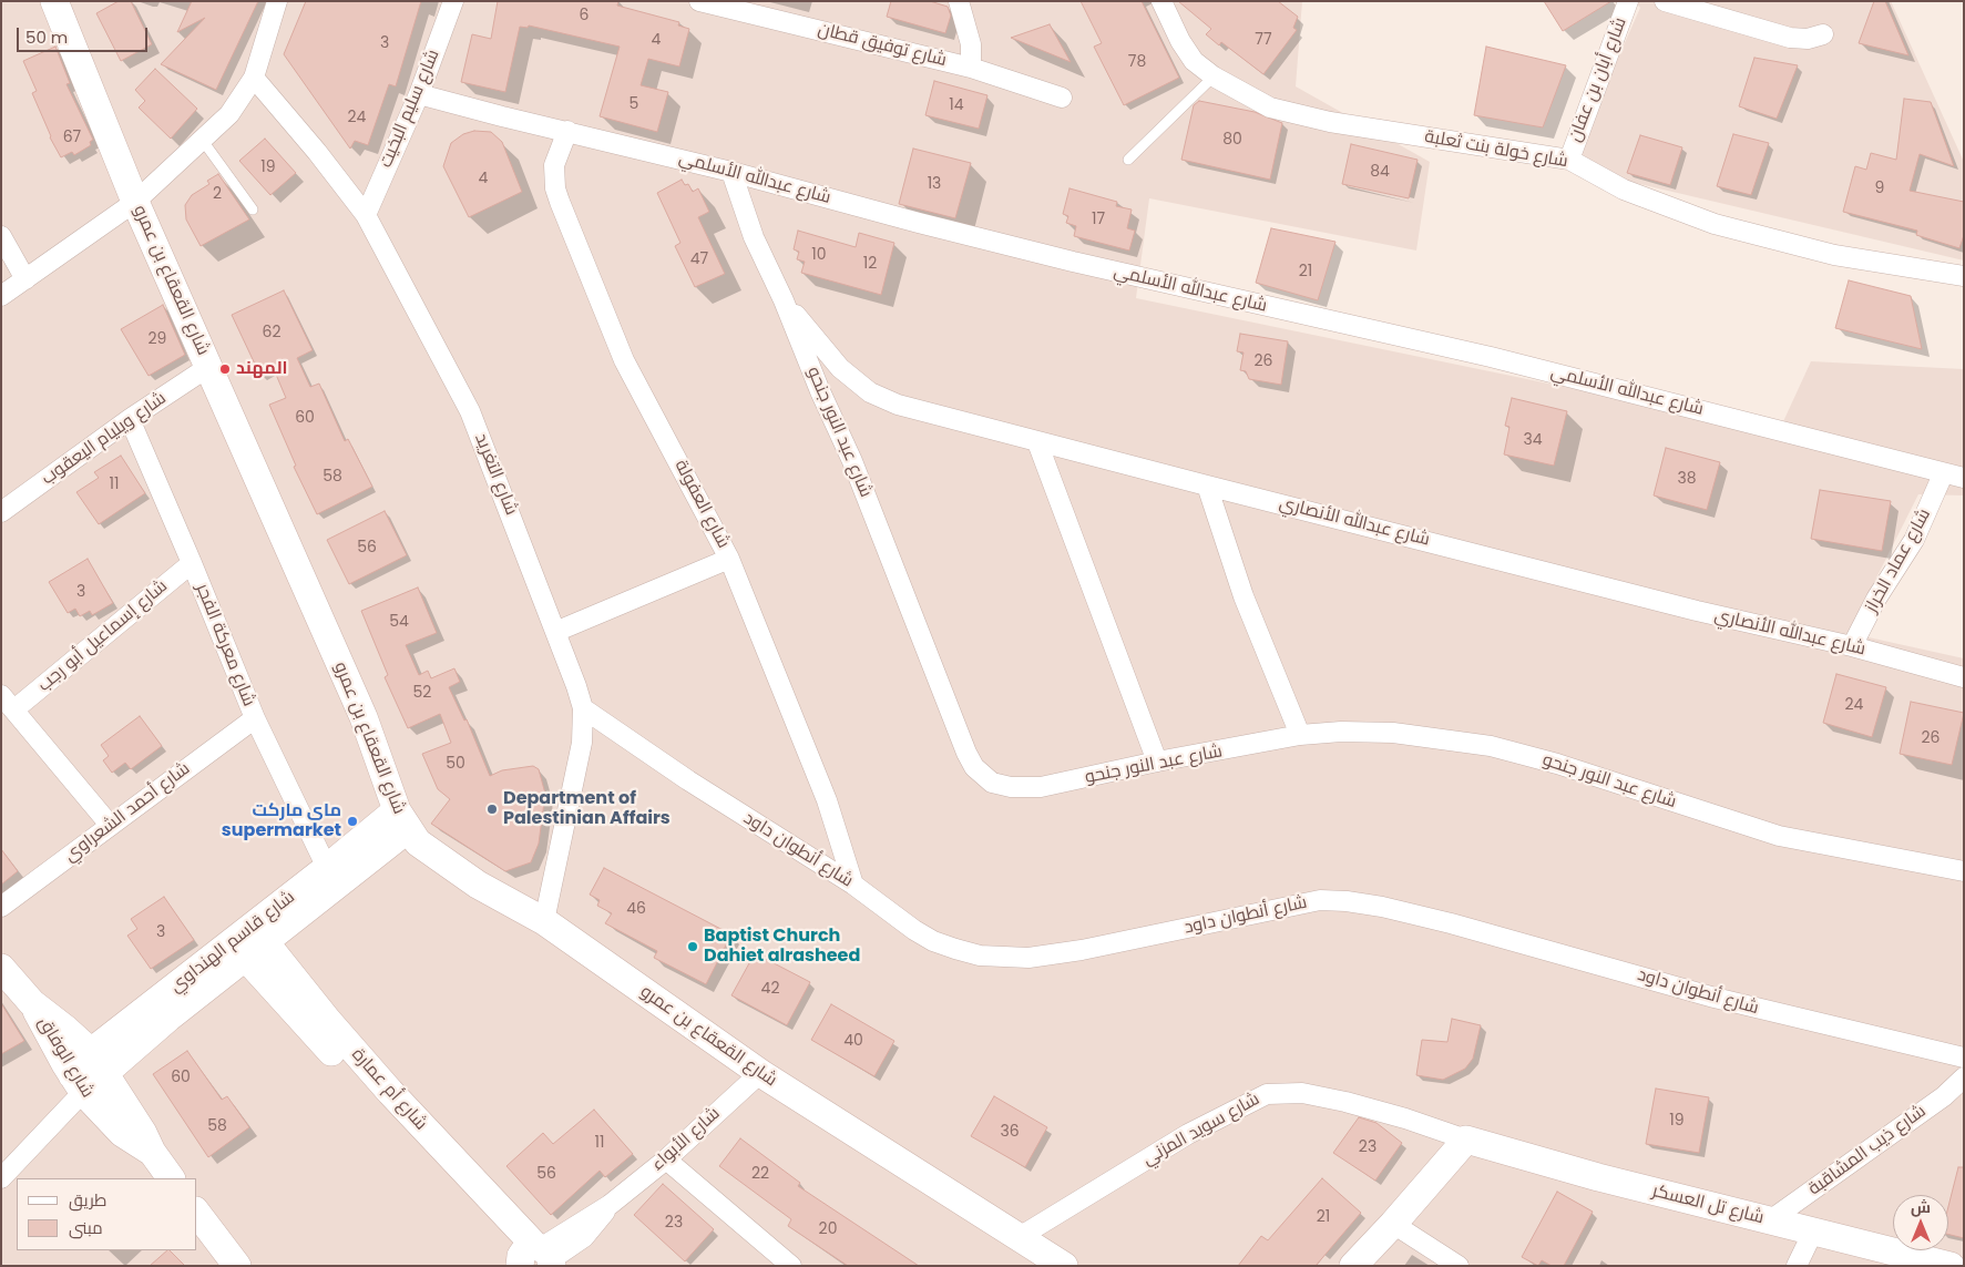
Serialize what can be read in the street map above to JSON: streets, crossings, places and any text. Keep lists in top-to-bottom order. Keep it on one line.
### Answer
{"streets":{"street":["شارع توفيق قطان","شارع أبان بن عفان","شارع سليم البخيت","شارع خولة بنت ثعلبة","شارع عبدالله الأسلمي","شارع القعقاع بن عمرو","شارع عبد النور جنحو","شارع ويليام اليعقوب","شارع التغريد","شارع العفولة","شارع عبدالله الأنصاري","شارع عماد الخراز","شارع إسماعيل أبو رجب","شارع معركة الفجر","شارع أحمد الشعراوي","شارع أنطوان داود","شارع قاسم الهنداوي","شارع الوفاق","شارع أم عمارة","شارع سويد المزني","شارع الأبواء","شارع ذيب المشاقبة","شارع تل العسكر"]},"crossings":[["شارع أبان بن عفان","شارع خولة بنت ثعلبة"],["شارع سليم البخيت","شارع عبدالله الأسلمي"],["شارع سليم البخيت","شارع التغريد"],["شارع عبدالله الأسلمي","شارع عبد النور جنحو"],["شارع عبدالله الأسلمي","شارع العفولة"],["شارع عبدالله الأسلمي","شارع عماد الخراز"],["شارع القعقاع بن عمرو","شارع ويليام اليعقوب"],["شارع القعقاع بن عمرو","شارع التغريد"],["شارع القعقاع بن عمرو","شارع قاسم الهنداوي"],["شارع القعقاع بن عمرو","شارع سويد المزني"],["شارع القعقاع بن عمرو","شارع الأبواء"],["شارع عبد النور جنحو","شارع عبدالله الأنصاري"],["شارع ويليام اليعقوب","شارع معركة الفجر"],["شارع التغريد","شارع أنطوان داود"],["شارع العفولة","شارع أنطوان داود"],["شارع عبدالله الأنصاري","شارع عماد الخراز"],["شارع إسماعيل أبو رجب","شارع معركة الفجر"],["شارع معركة الفجر","شارع أحمد الشعراوي"],["شارع معركة الفجر","شارع قاسم الهنداوي"],["شارع قاسم الهنداوي","شارع الوفاق"],["شارع قاسم الهنداوي","شارع أم عمارة"],["شارع أم عمارة","شارع الأبواء"],["شارع سويد المزني","شارع تل العسكر"],["شارع ذيب المشاقبة","شارع تل العسكر"]],"places":["المهند","Department of Palestinian Affairs","ماي ماركت supermarket","Baptist Church Dahiet alrasheed"],"house_numbers":["6","4","77","3","78","5","14","24","67","80","19","84","4","13","9","2","17","10","47","12","21","62","29","26","60","34","58","38","11","56","3","54","52","24","26","50","46","3","42","40","60","19","58","36","11","23","56","22","21","23","20"],"legend":["طريق","مبنى"],"scale_bar":"50 m","north":"top"}
